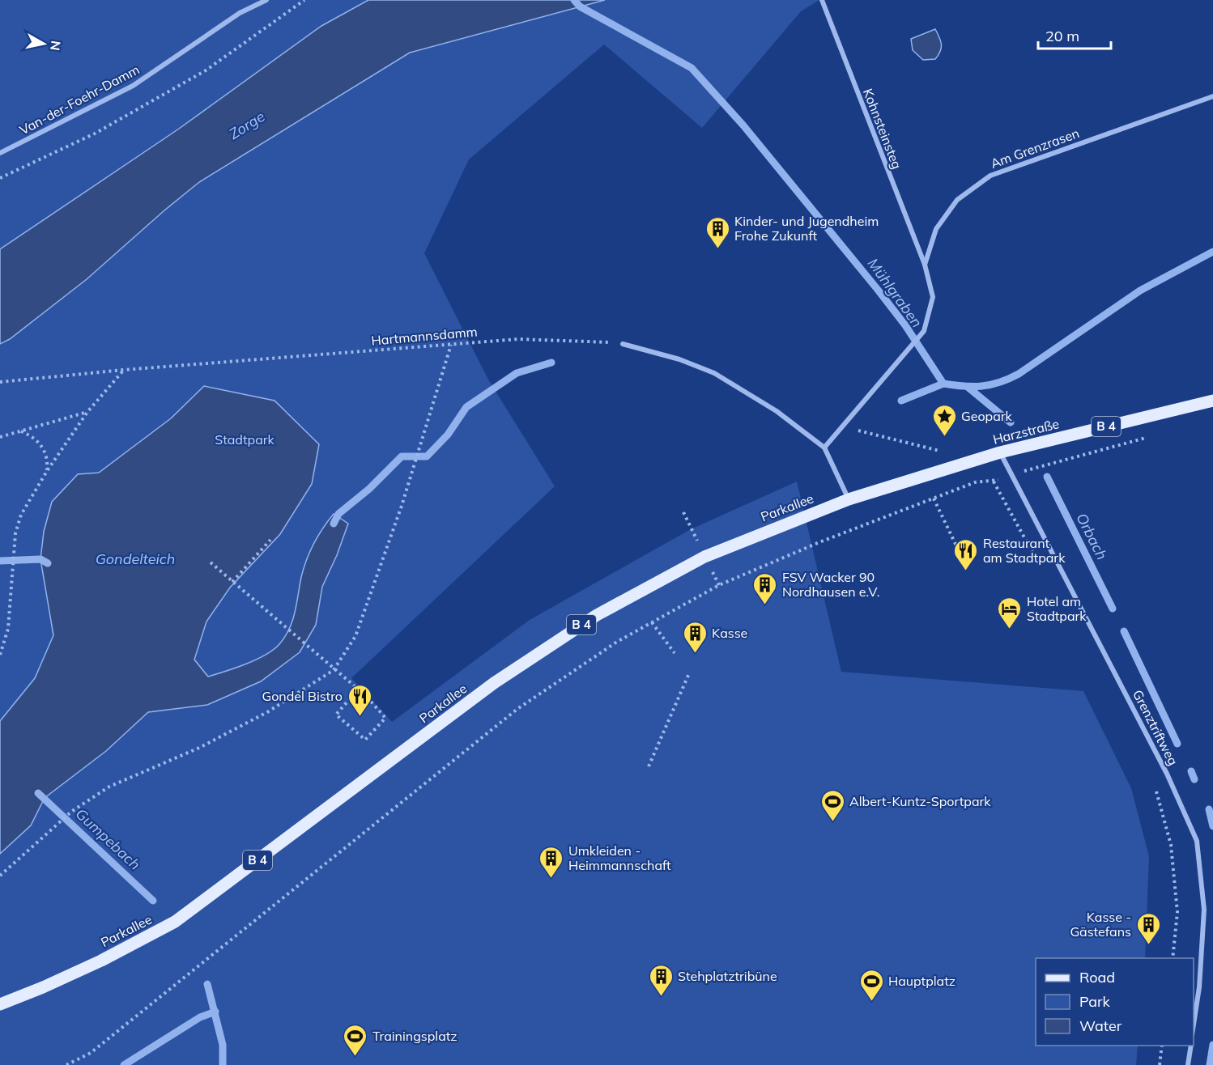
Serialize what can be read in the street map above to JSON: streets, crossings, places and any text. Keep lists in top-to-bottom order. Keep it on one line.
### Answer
{"streets":{"main road":["B 4","Harzstraße","Parkallee"],"street":["Van-der-Foehr-Damm","Kohnsteinsteg","Am Grenzrasen","Grenztriftweg"],"path":["Hartmannsdamm"]},"crossings":[["Kohnsteinsteg","Am Grenzrasen"],["Harzstraße","Parkallee"],["Harzstraße","Grenztriftweg"]],"water":["Zorge","Mühlgraben","Orbach","Gondelteich","Gumpebach"],"parks":["Stadtpark"],"places":{"building":["Kinder- und Jugendheim Frohe Zukunft","FSV Wacker 90 Nordhausen e.V.","Kasse","Umkleiden - Heimmannschaft","Kasse - Gästefans","Stehplatztribüne"],"place":["Geopark"],"restaurant":["Restaurant am Stadtpark","Gondel Bistro"],"hotel":["Hotel am Stadtpark"],"sports":["Albert-Kuntz-Sportpark","Hauptplatz","Trainingsplatz"]},"legend":["Road","Park","Water"],"scale_bar":"20 m","north":"right"}
